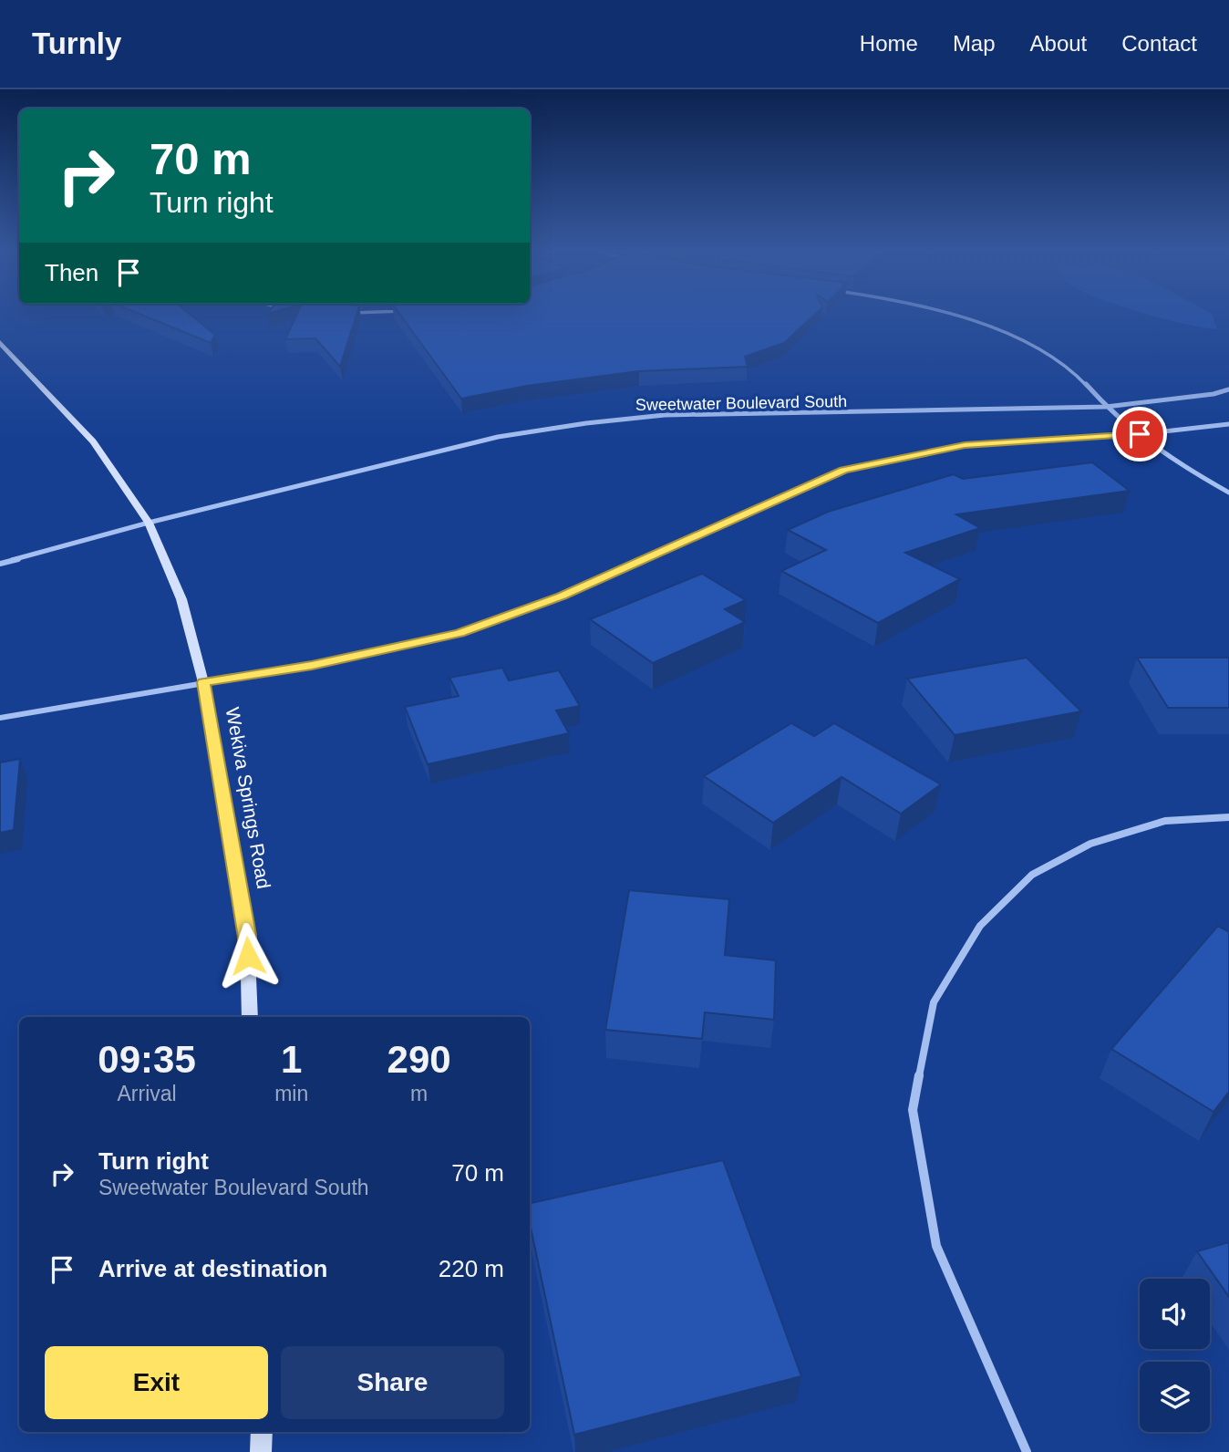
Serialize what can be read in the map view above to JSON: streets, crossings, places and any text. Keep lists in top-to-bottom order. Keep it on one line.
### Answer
{"streets":{"main road":["Wekiva Springs Road"],"street":["Sweetwater Boulevard South"]},"crossings":[["Sweetwater Boulevard South","Wekiva Springs Road"]],"page":{"header":"Turnly","nav":["Home","Map","About","Contact"],"turn":["70 m","Turn right"],"then":"Then","eta":["09:35","Arrival","1","min","290","m"],"list":[{"name":"Turn right","note":"Sweetwater Boulevard South","value":"70 m"},{"name":"Arrive at destination","value":"220 m"}],"buttons":["Exit","Share"]}}
